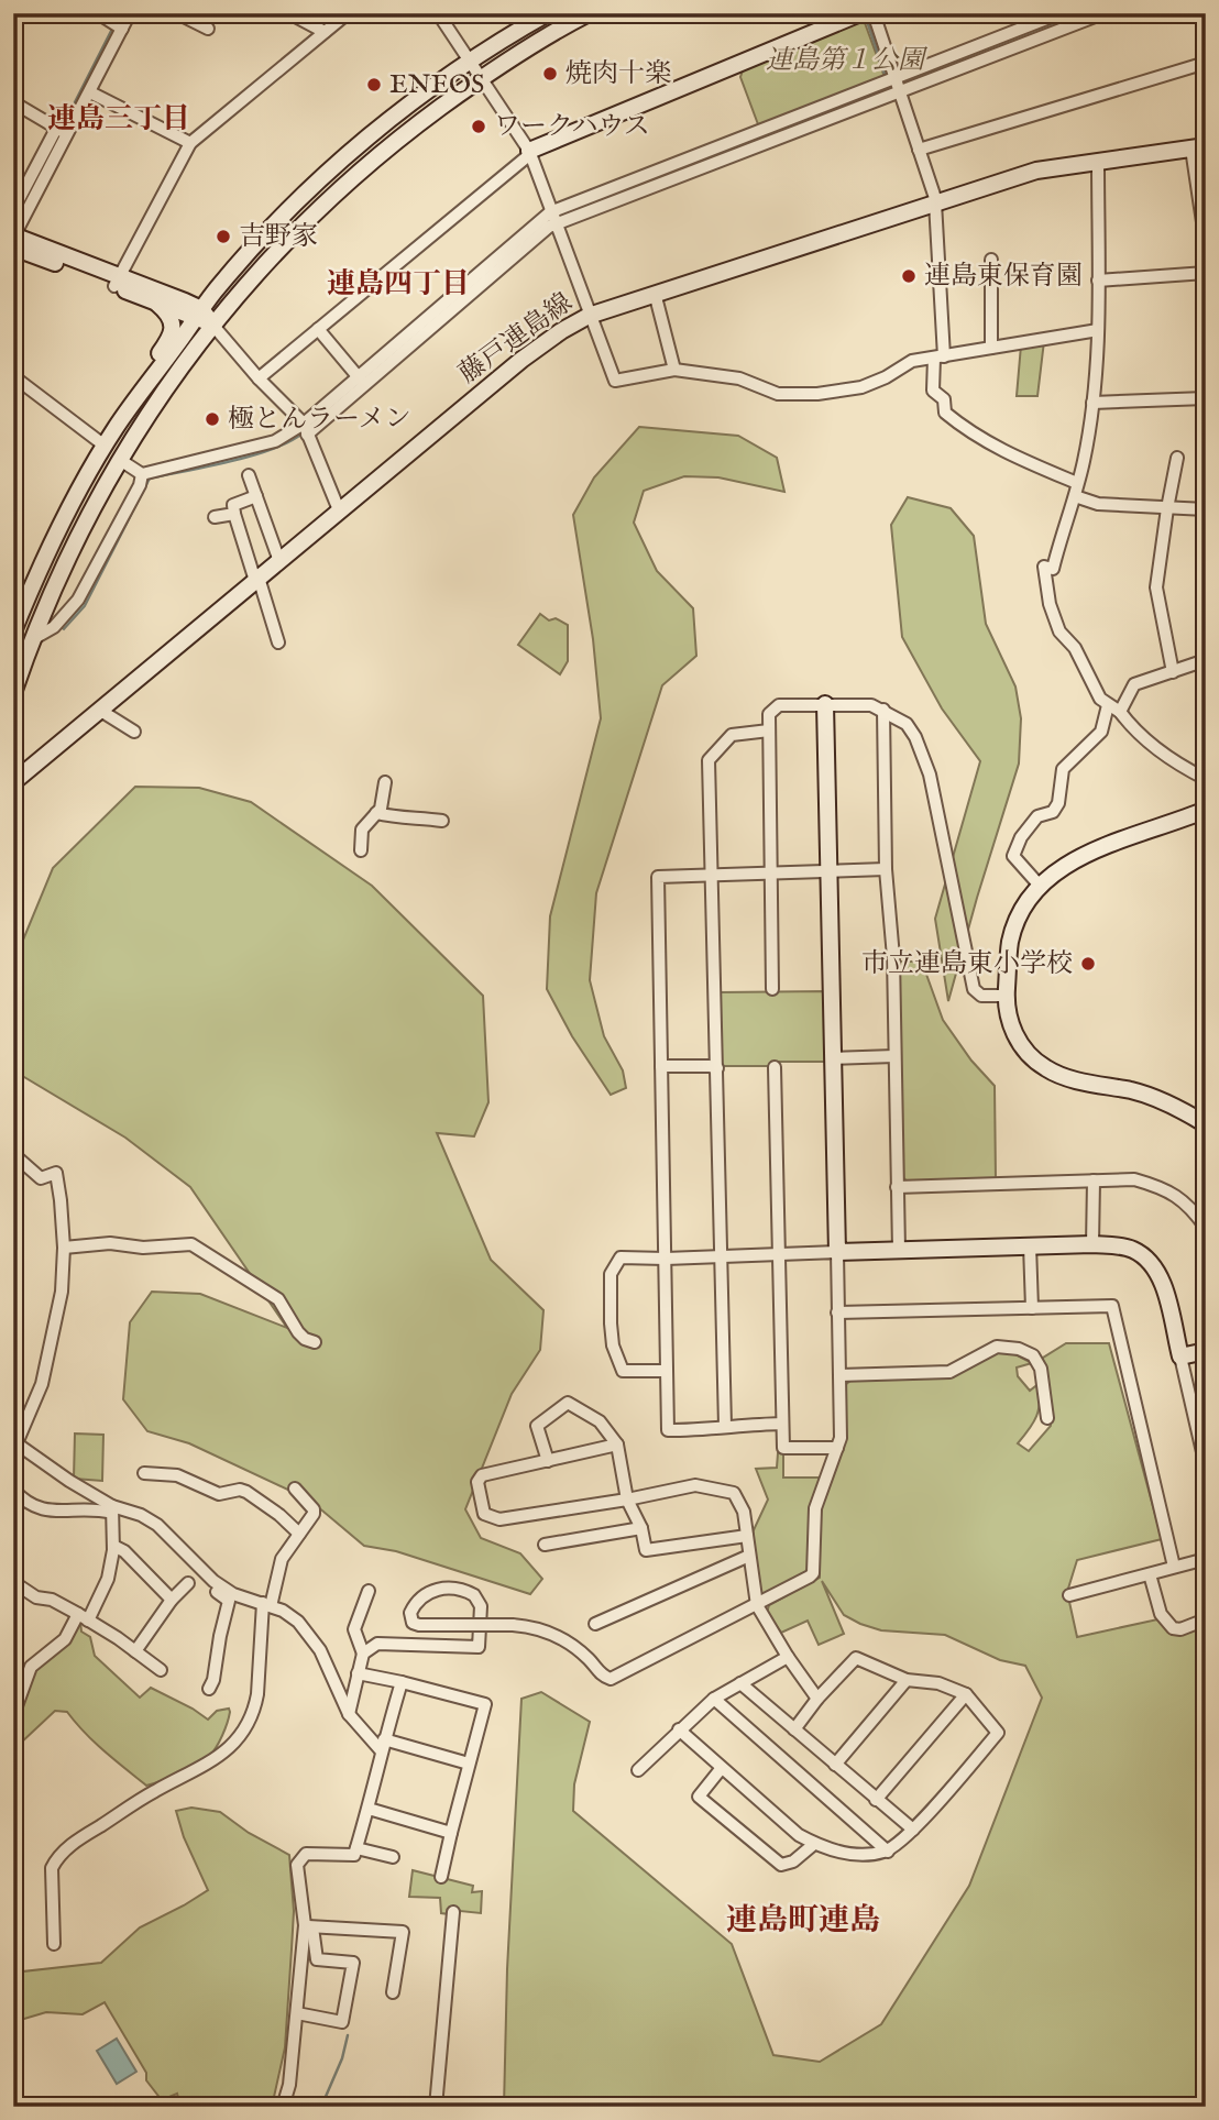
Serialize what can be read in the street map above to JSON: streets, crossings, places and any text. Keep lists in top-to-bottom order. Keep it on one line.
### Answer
{"streets":{"street":["藤戸連島線"]},"districts":["連島三丁目","連島四丁目","連島町連島"],"parks":["連島第１公園"],"places":["焼肉十楽","ENEOS","ワークハウス","吉野家","連島東保育園","極とんラーメン","市立連島東小学校"]}
